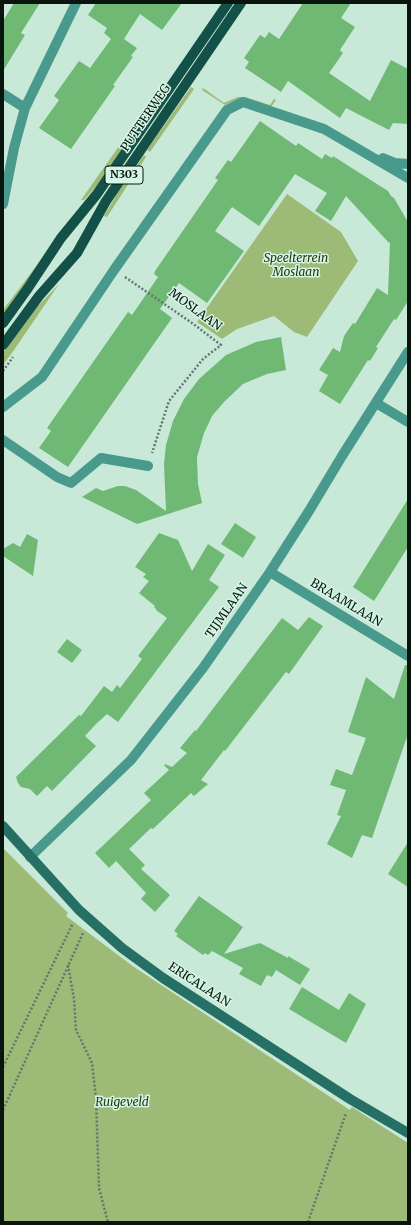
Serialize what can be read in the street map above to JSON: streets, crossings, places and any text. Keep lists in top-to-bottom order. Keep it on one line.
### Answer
{"streets":{"main road":["PUTTERWEG","N303"],"street":["BRAAMLAAN","TIJMLAAN","ERICALAAN"],"path":["MOSLAAN"]},"crossings":[["BRAAMLAAN","TIJMLAAN"],["TIJMLAAN","ERICALAAN"]],"parks":["Speelterrein Moslaan","Ruigeveld"]}
